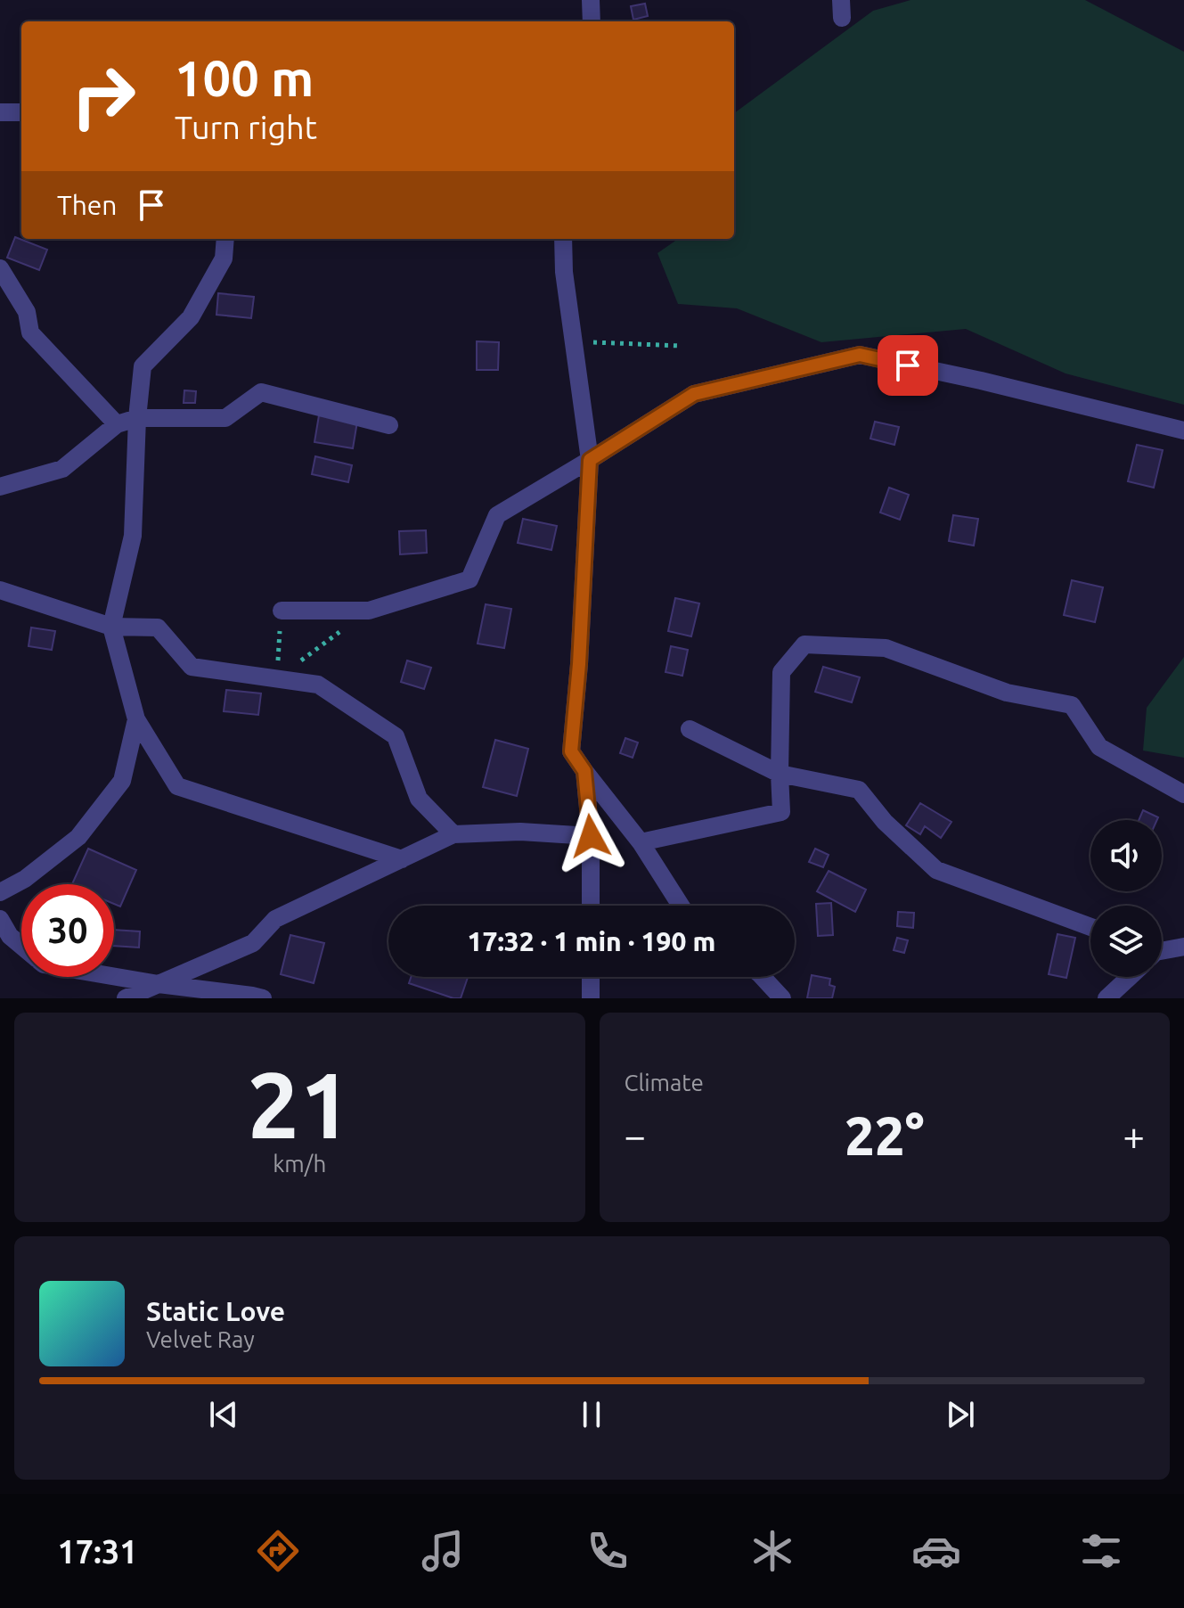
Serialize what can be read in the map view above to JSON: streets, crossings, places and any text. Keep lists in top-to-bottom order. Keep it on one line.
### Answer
{"page":{"turn":["100 m","Turn right"],"then":"Then","limit":"30","trip":"17:32 · 1 min · 190 m","tile":[["21","km/h"],"Climate"],"heat":["−","22°","+"],"song":["Static Love","Velvet Ray"],"tabs":"17:31"}}
